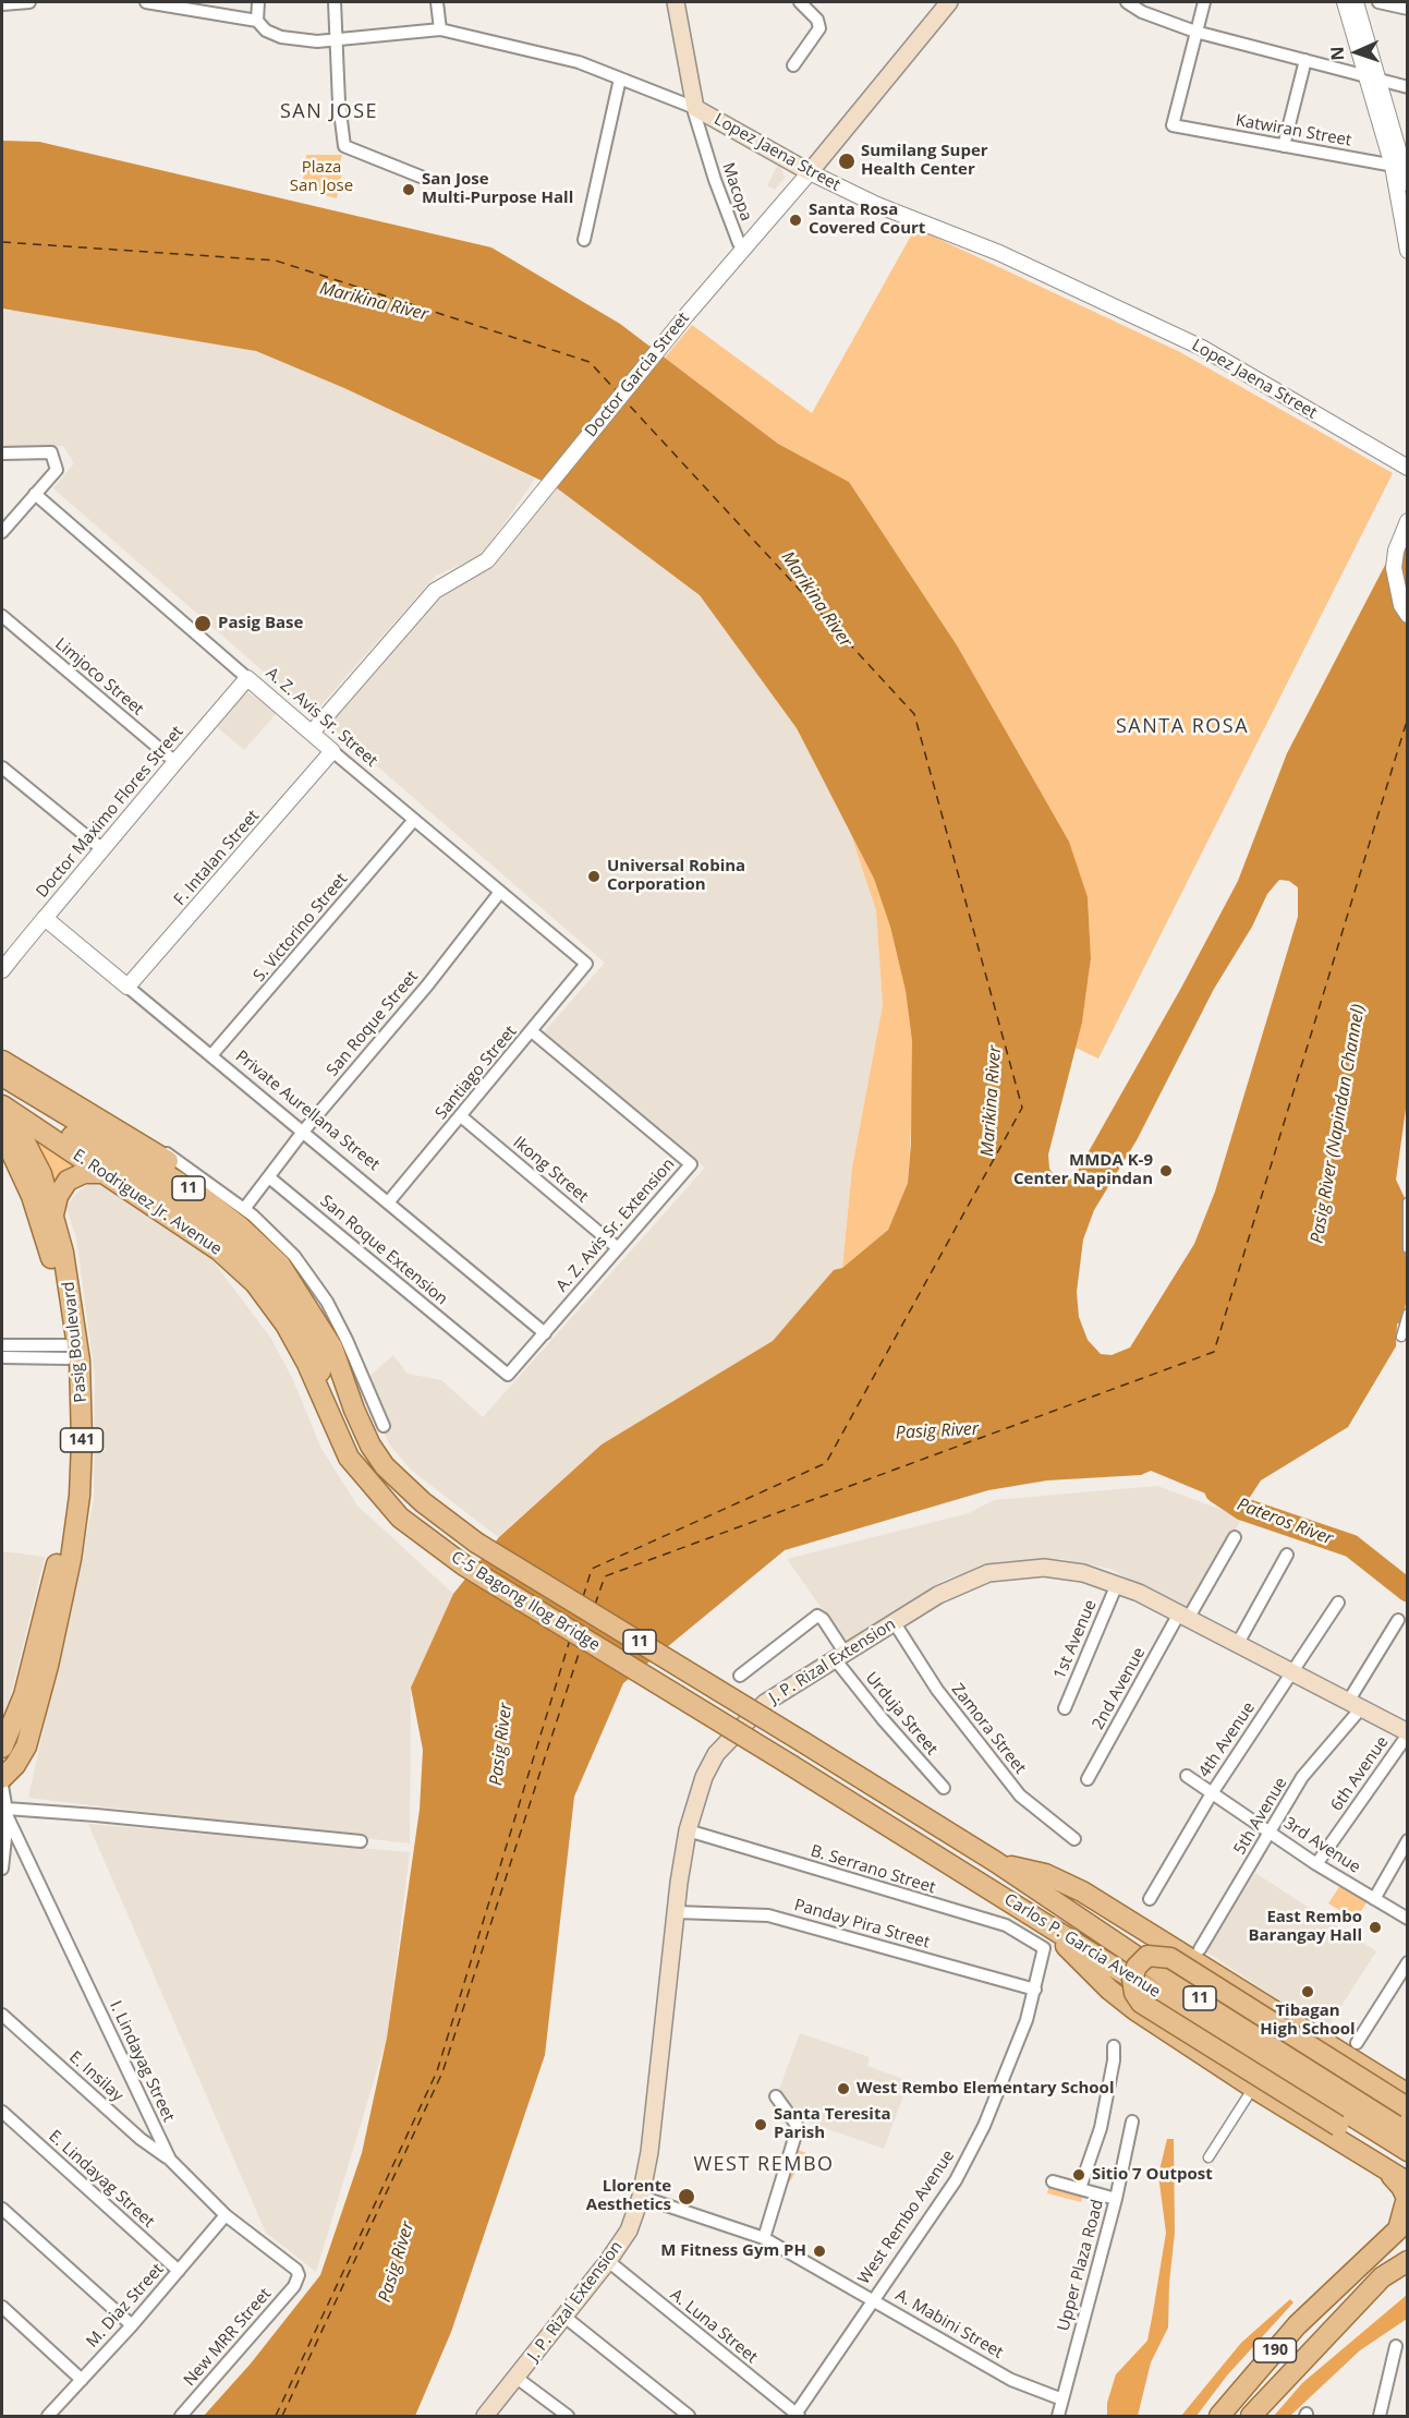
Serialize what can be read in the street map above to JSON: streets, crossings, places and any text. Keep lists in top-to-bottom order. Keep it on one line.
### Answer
{"streets":{"main road":["Lopez Jaena Street","Doctor Garcia Street","11","E. Rodriguez Jr. Avenue","Pasig Boulevard","141","C-5 Bagong Ilog Bridge","J. P. Rizal Extension","Carlos P. Garcia Avenue","190"],"street":["Katwiran Street","Macopa","Limjoco Street","A. Z. Avis Sr. Street","Doctor Maximo Flores Street","F. Intalan Street","S. Victorino Street","San Roque Street","Santiago Street","Private Aurellana Street","Ikong Street","A. Z. Avis Sr. Extension","San Roque Extension","1st Avenue","2nd Avenue","Urduja Street","Zamora Street","4th Avenue","6th Avenue","5th Avenue","3rd Avenue","B. Serrano Street","Panday Pira Street","I. Lindayag Street","E. Insilay","E. Lindayag Street","West Rembo Avenue","Upper Plaza Road","M. Diaz Street","A. Mabini Street","A. Luna Street","New MRR Street"]},"crossings":[["Lopez Jaena Street","Macopa"],["Lopez Jaena Street","Doctor Garcia Street"],["Doctor Garcia Street","A. Z. Avis Sr. Street"],["Limjoco Street","Doctor Maximo Flores Street"],["A. Z. Avis Sr. Street","Doctor Maximo Flores Street"],["A. Z. Avis Sr. Street","F. Intalan Street"],["A. Z. Avis Sr. Street","S. Victorino Street"],["A. Z. Avis Sr. Street","San Roque Street"],["A. Z. Avis Sr. Street","Santiago Street"],["Doctor Maximo Flores Street","Private Aurellana Street"],["F. Intalan Street","Private Aurellana Street"],["S. Victorino Street","Private Aurellana Street"],["San Roque Street","Private Aurellana Street"],["San Roque Street","San Roque Extension"],["Santiago Street","Private Aurellana Street"],["Santiago Street","Ikong Street"],["Santiago Street","A. Z. Avis Sr. Extension"],["Private Aurellana Street","A. Z. Avis Sr. Extension"],["Ikong Street","A. Z. Avis Sr. Extension"],["11","E. Rodriguez Jr. Avenue"],["11","Pasig Boulevard"],["11","C-5 Bagong Ilog Bridge"],["E. Rodriguez Jr. Avenue","Pasig Boulevard"],["E. Rodriguez Jr. Avenue","C-5 Bagong Ilog Bridge"],["A. Z. Avis Sr. Extension","San Roque Extension"],["C-5 Bagong Ilog Bridge","Carlos P. Garcia Avenue"],["1st Avenue","J. P. Rizal Extension"],["J. P. Rizal Extension","2nd Avenue"],["J. P. Rizal Extension","Urduja Street"],["J. P. Rizal Extension","Zamora Street"],["J. P. Rizal Extension","4th Avenue"],["J. P. Rizal Extension","6th Avenue"],["J. P. Rizal Extension","5th Avenue"],["J. P. Rizal Extension","B. Serrano Street"],["J. P. Rizal Extension","Panday Pira Street"],["J. P. Rizal Extension","A. Mabini Street"],["J. P. Rizal Extension","A. Luna Street"],["4th Avenue","3rd Avenue"],["6th Avenue","3rd Avenue"],["5th Avenue","3rd Avenue"],["B. Serrano Street","West Rembo Avenue"],["Panday Pira Street","West Rembo Avenue"],["I. Lindayag Street","E. Insilay"],["I. Lindayag Street","M. Diaz Street"],["I. Lindayag Street","New MRR Street"],["E. Lindayag Street","M. Diaz Street"],["West Rembo Avenue","A. Mabini Street"],["West Rembo Avenue","A. Luna Street"],["Upper Plaza Road","A. Mabini Street"]],"districts":["SAN JOSE","SANTA ROSA","WEST REMBO"],"water":["Marikina River","Pasig River (Napindan Channel)","Pasig River","Pateros River"],"parks":["Plaza San Jose"],"places":["Sumilang Super Health Center","San Jose Multi-Purpose Hall","Santa Rosa Covered Court","Pasig Base","Universal Robina Corporation","MMDA K-9 Center Napindan","East Rembo Barangay Hall","Tibagan High School","West Rembo Elementary School","Santa Teresita Parish","Sitio 7 Outpost","Llorente Aesthetics","M Fitness Gym PH"],"north":"left"}
